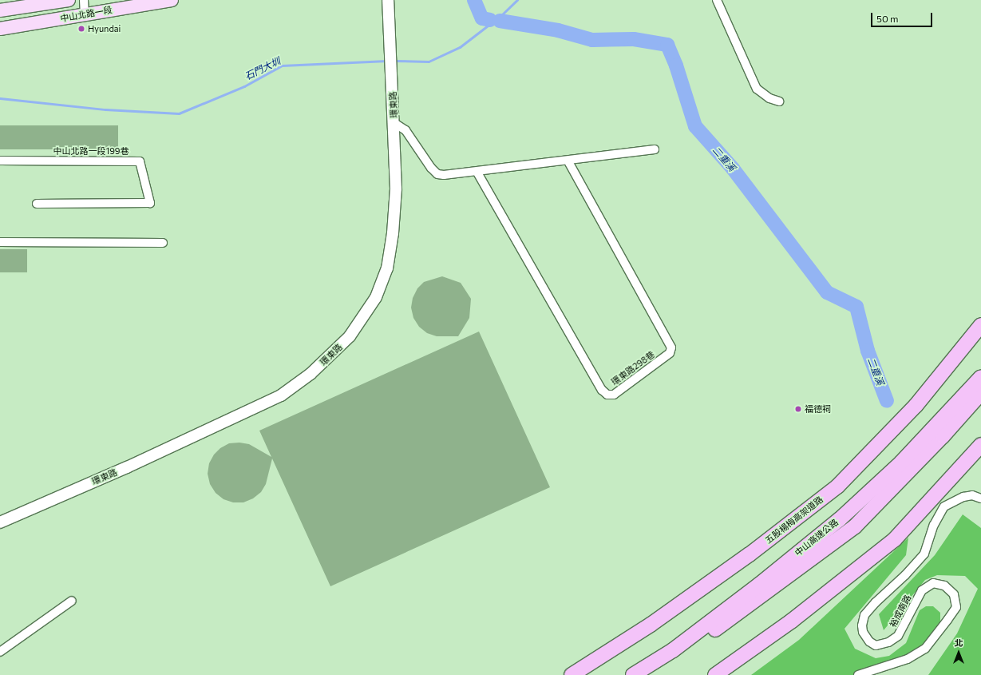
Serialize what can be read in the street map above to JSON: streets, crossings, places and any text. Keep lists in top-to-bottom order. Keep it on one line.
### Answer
{"streets":{"highway":["五股楊梅高架道路","中山高速公路"],"main road":["中山北路一段"],"street":["環東路","中山北路一段199巷","環東路298巷","裕成南路"]},"water":["石門大圳","二重溪"],"places":["Hyundai","福德祠"],"scale_bar":"50 m","north":"top"}
